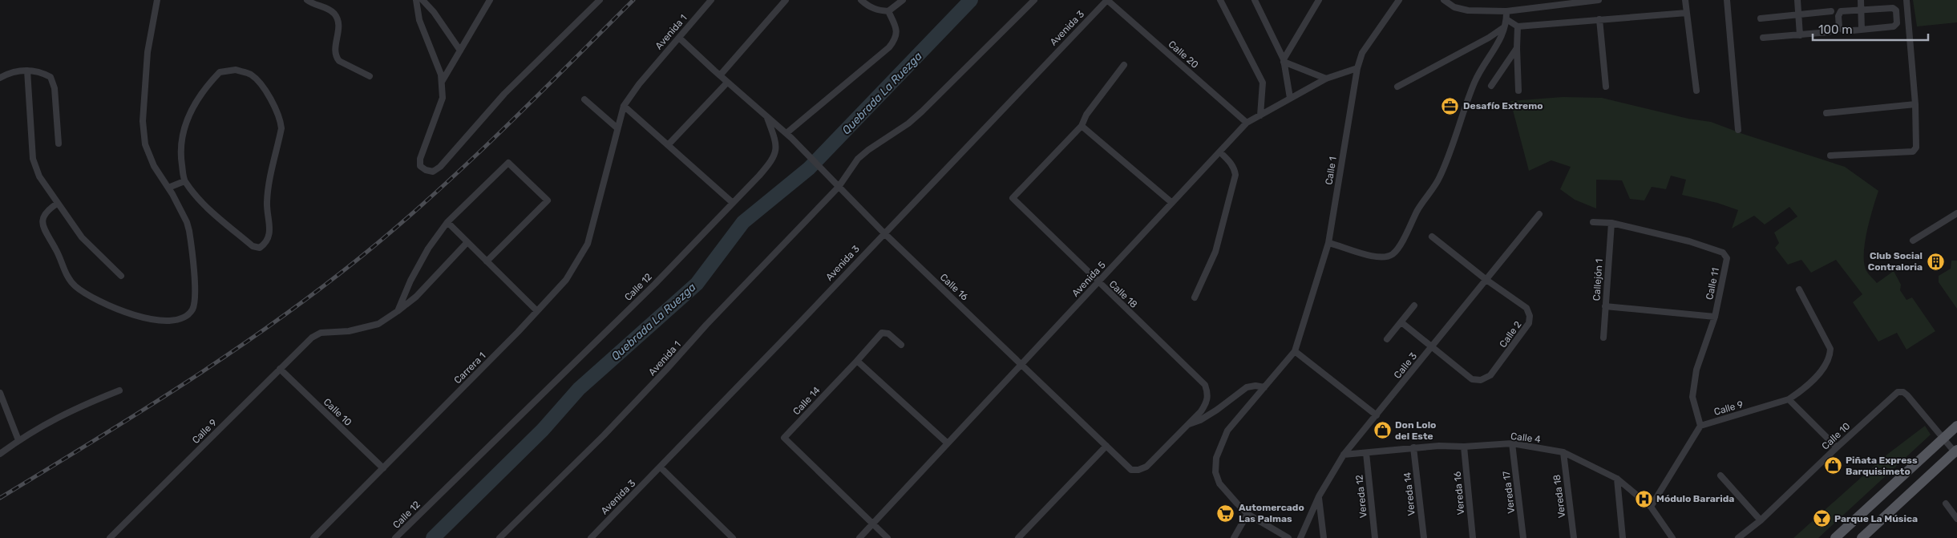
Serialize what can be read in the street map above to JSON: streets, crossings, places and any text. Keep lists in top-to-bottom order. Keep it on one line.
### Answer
{"streets":{"street":["Avenida 3","Avenida 1","Calle 20","Calle 1","Avenida 5","Callejón 1","Calle 11","Calle 12","Calle 16","Calle 18","Calle 2","Calle 3","Carrera 1","Calle 14","Calle 9","Calle 10","Calle 4","Vereda 17","Vereda 16","Vereda 14","Vereda 12","Vereda 18"]},"crossings":[["Avenida 3","Calle 20"],["Avenida 3","Calle 16"],["Avenida 1","Calle 16"],["Avenida 1","Carrera 1"],["Calle 20","Avenida 5"],["Calle 1","Avenida 5"],["Avenida 5","Calle 16"],["Avenida 5","Calle 18"],["Avenida 5","Calle 14"],["Callejón 1","Calle 11"],["Calle 11","Calle 9"],["Calle 12","Calle 16"],["Calle 16","Calle 18"],["Calle 2","Calle 3"],["Calle 3","Calle 4"],["Carrera 1","Calle 10"],["Calle 9","Calle 10"],["Calle 4","Vereda 17"],["Calle 4","Vereda 16"],["Calle 4","Vereda 14"],["Calle 4","Vereda 12"],["Calle 4","Vereda 18"]],"water":["Quebrada La Ruezga"],"places":{"office":["Desafío Extremo"],"building":["Club Social Contraloria"],"shop":["Don Lolo del Este","Piñata Express Barquisimeto"],"hospital":["Módulo Bararida"],"supermarket":["Automercado Las Palmas"],"bar":["Parque La Música"]},"scale_bar":"100 m"}
